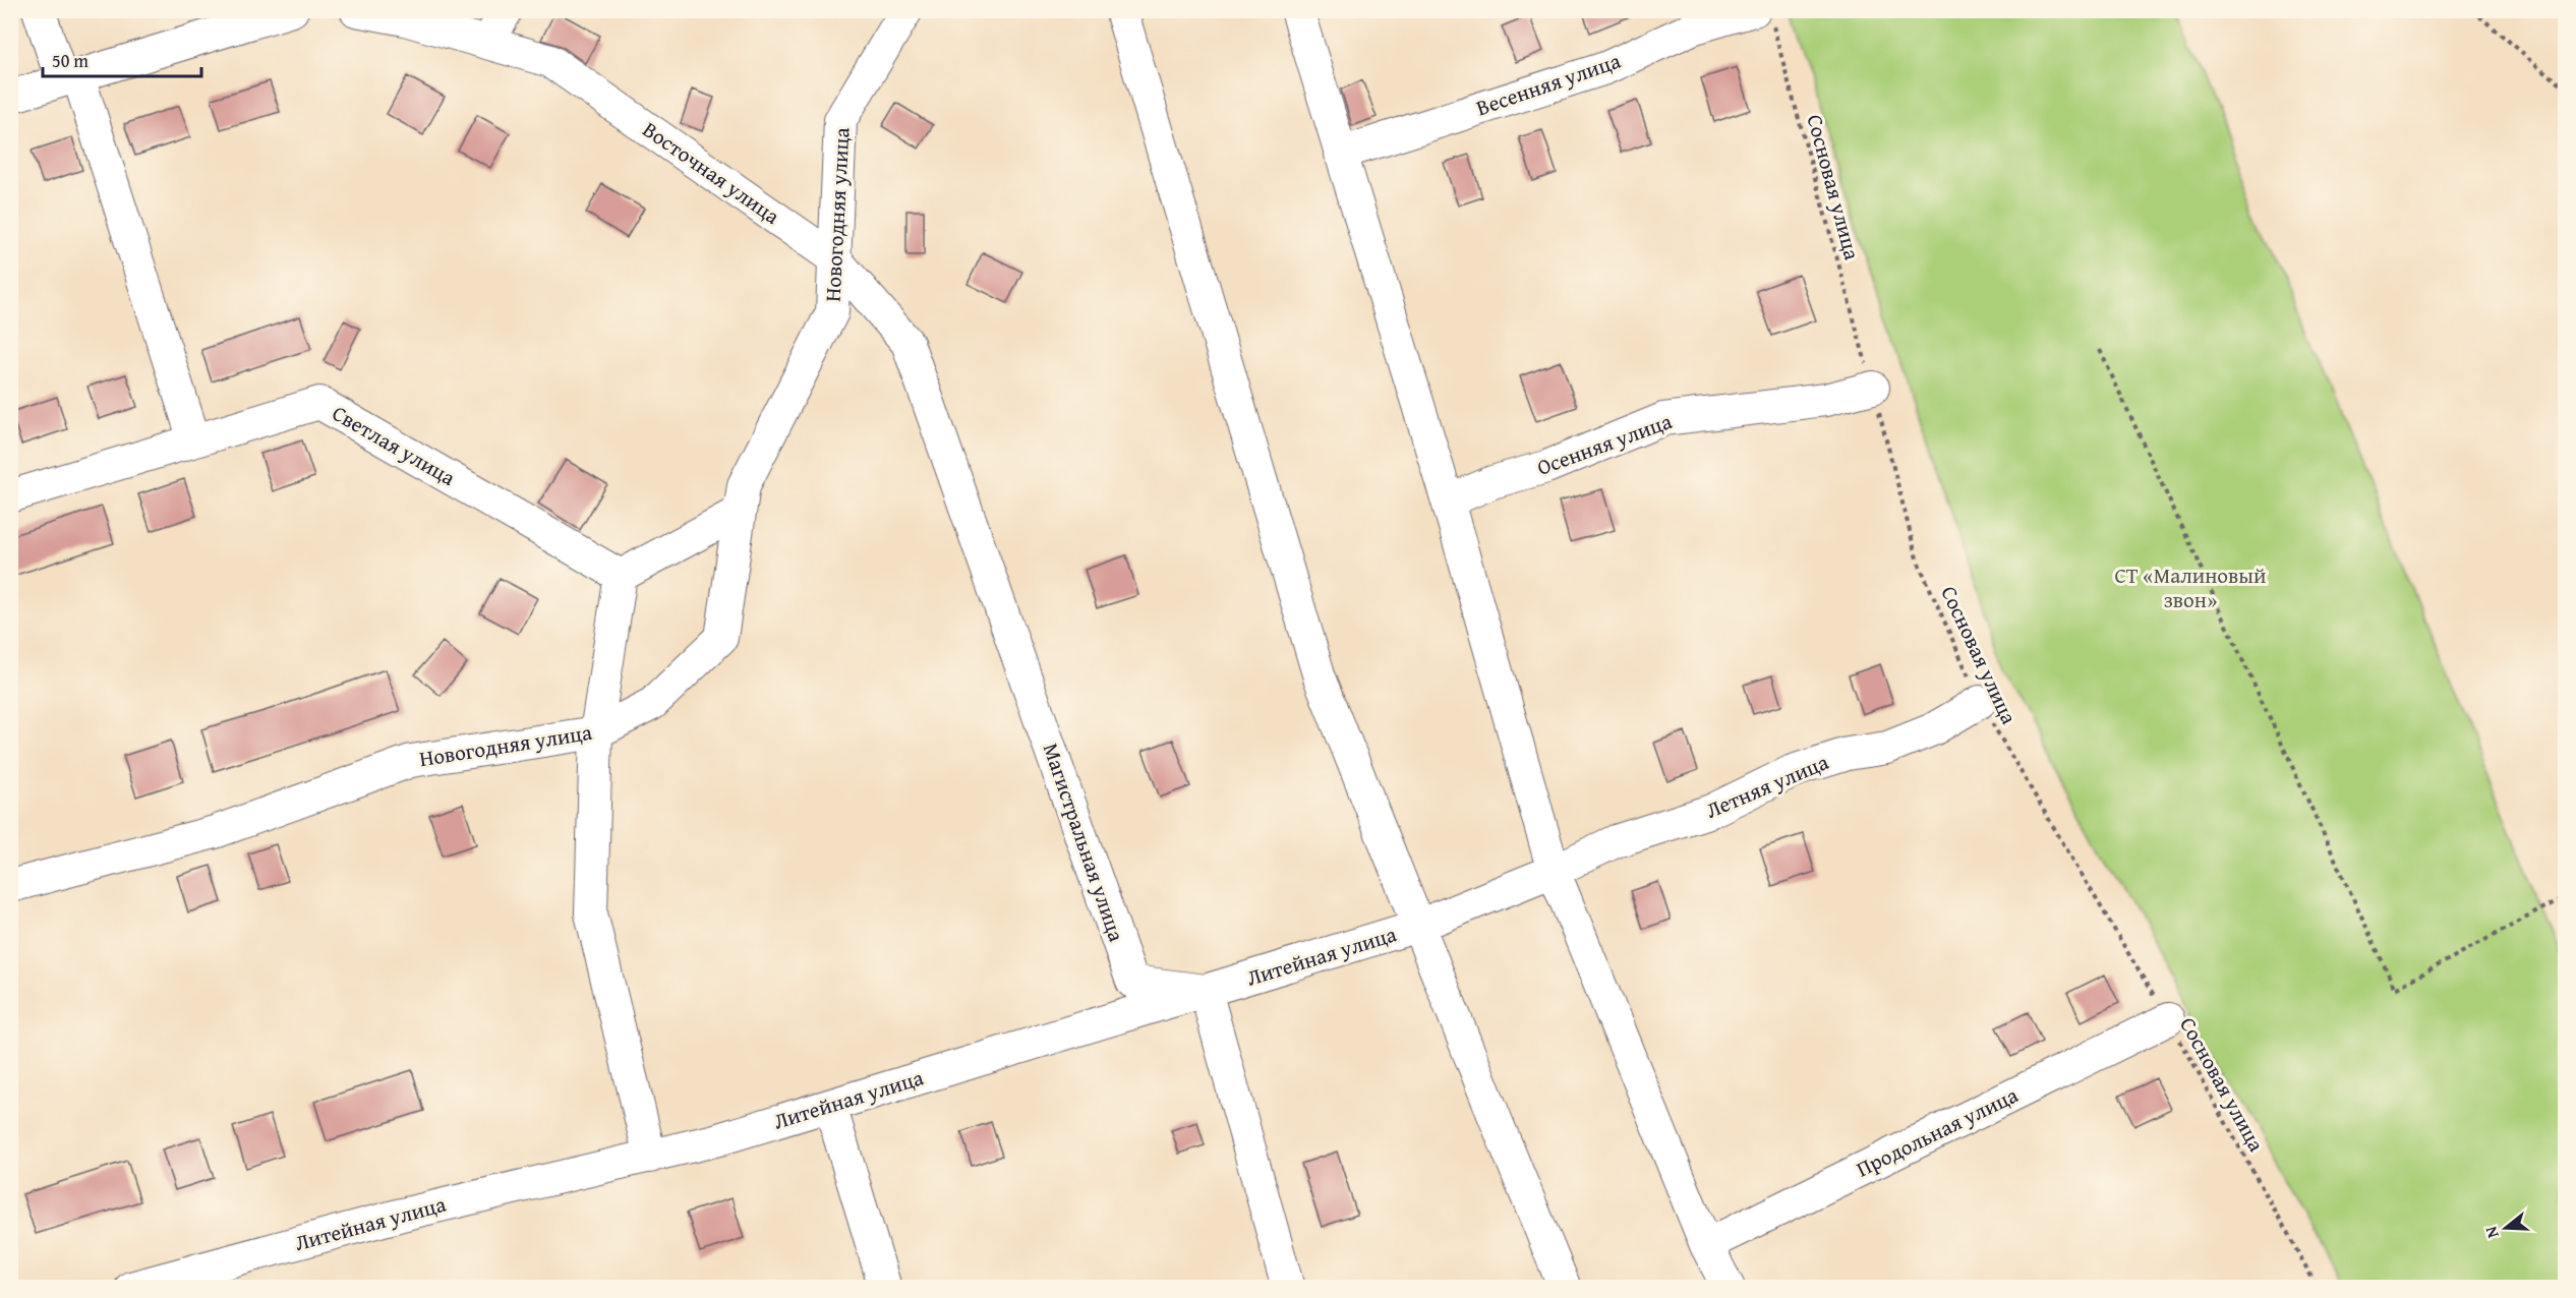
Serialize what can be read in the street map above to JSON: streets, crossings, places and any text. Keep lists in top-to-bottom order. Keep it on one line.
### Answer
{"streets":{"street":["Весенняя улица","Восточная улица","Новогодняя улица","Осенняя улица","Светлая улица","Летняя улица","Магистральная улица","Литейная улица","Продольная улица"],"path":["Сосновая улица"]},"crossings":[["Весенняя улица","Сосновая улица"],["Восточная улица","Новогодняя улица"],["Восточная улица","Магистральная улица"],["Сосновая улица","Осенняя улица"],["Сосновая улица","Летняя улица"],["Сосновая улица","Продольная улица"],["Летняя улица","Литейная улица"],["Магистральная улица","Литейная улица"]],"parks":["СТ «Малиновый звон»"],"scale_bar":"50 m","north":"left"}
